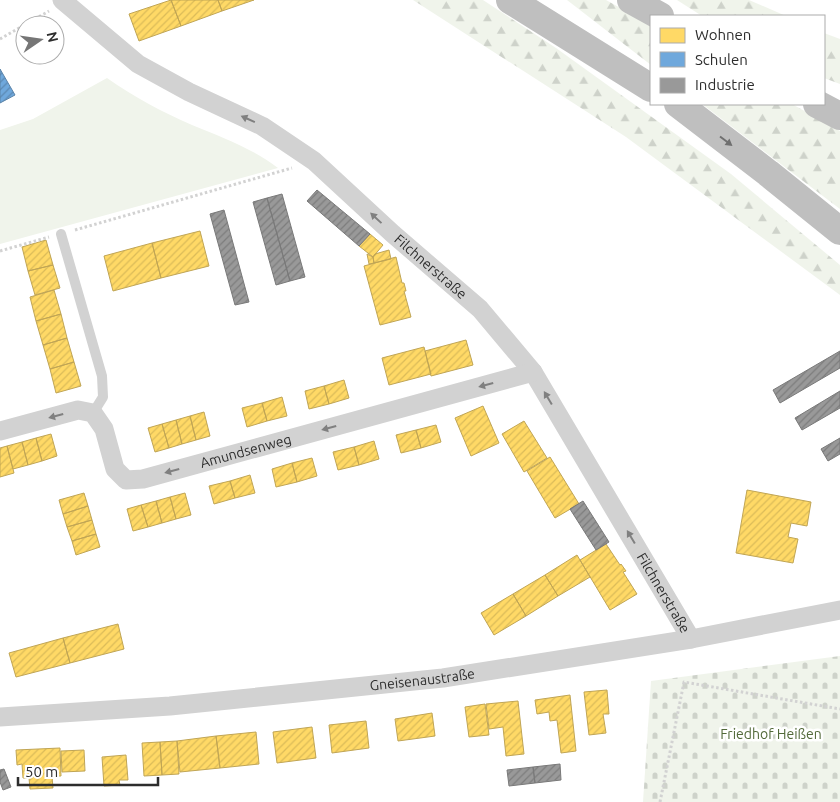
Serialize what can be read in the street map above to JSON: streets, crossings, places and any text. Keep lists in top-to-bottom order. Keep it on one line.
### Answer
{"streets":{"street":["Filchnerstraße","Amundsenweg","Gneisenaustraße"]},"crossings":[["Filchnerstraße","Amundsenweg"],["Filchnerstraße","Gneisenaustraße"]],"one_way":["Filchnerstraße","Amundsenweg"],"parks":["Friedhof Heißen"],"legend":["Wohnen","Schulen","Industrie"],"scale_bar":"50 m","north":"right"}
